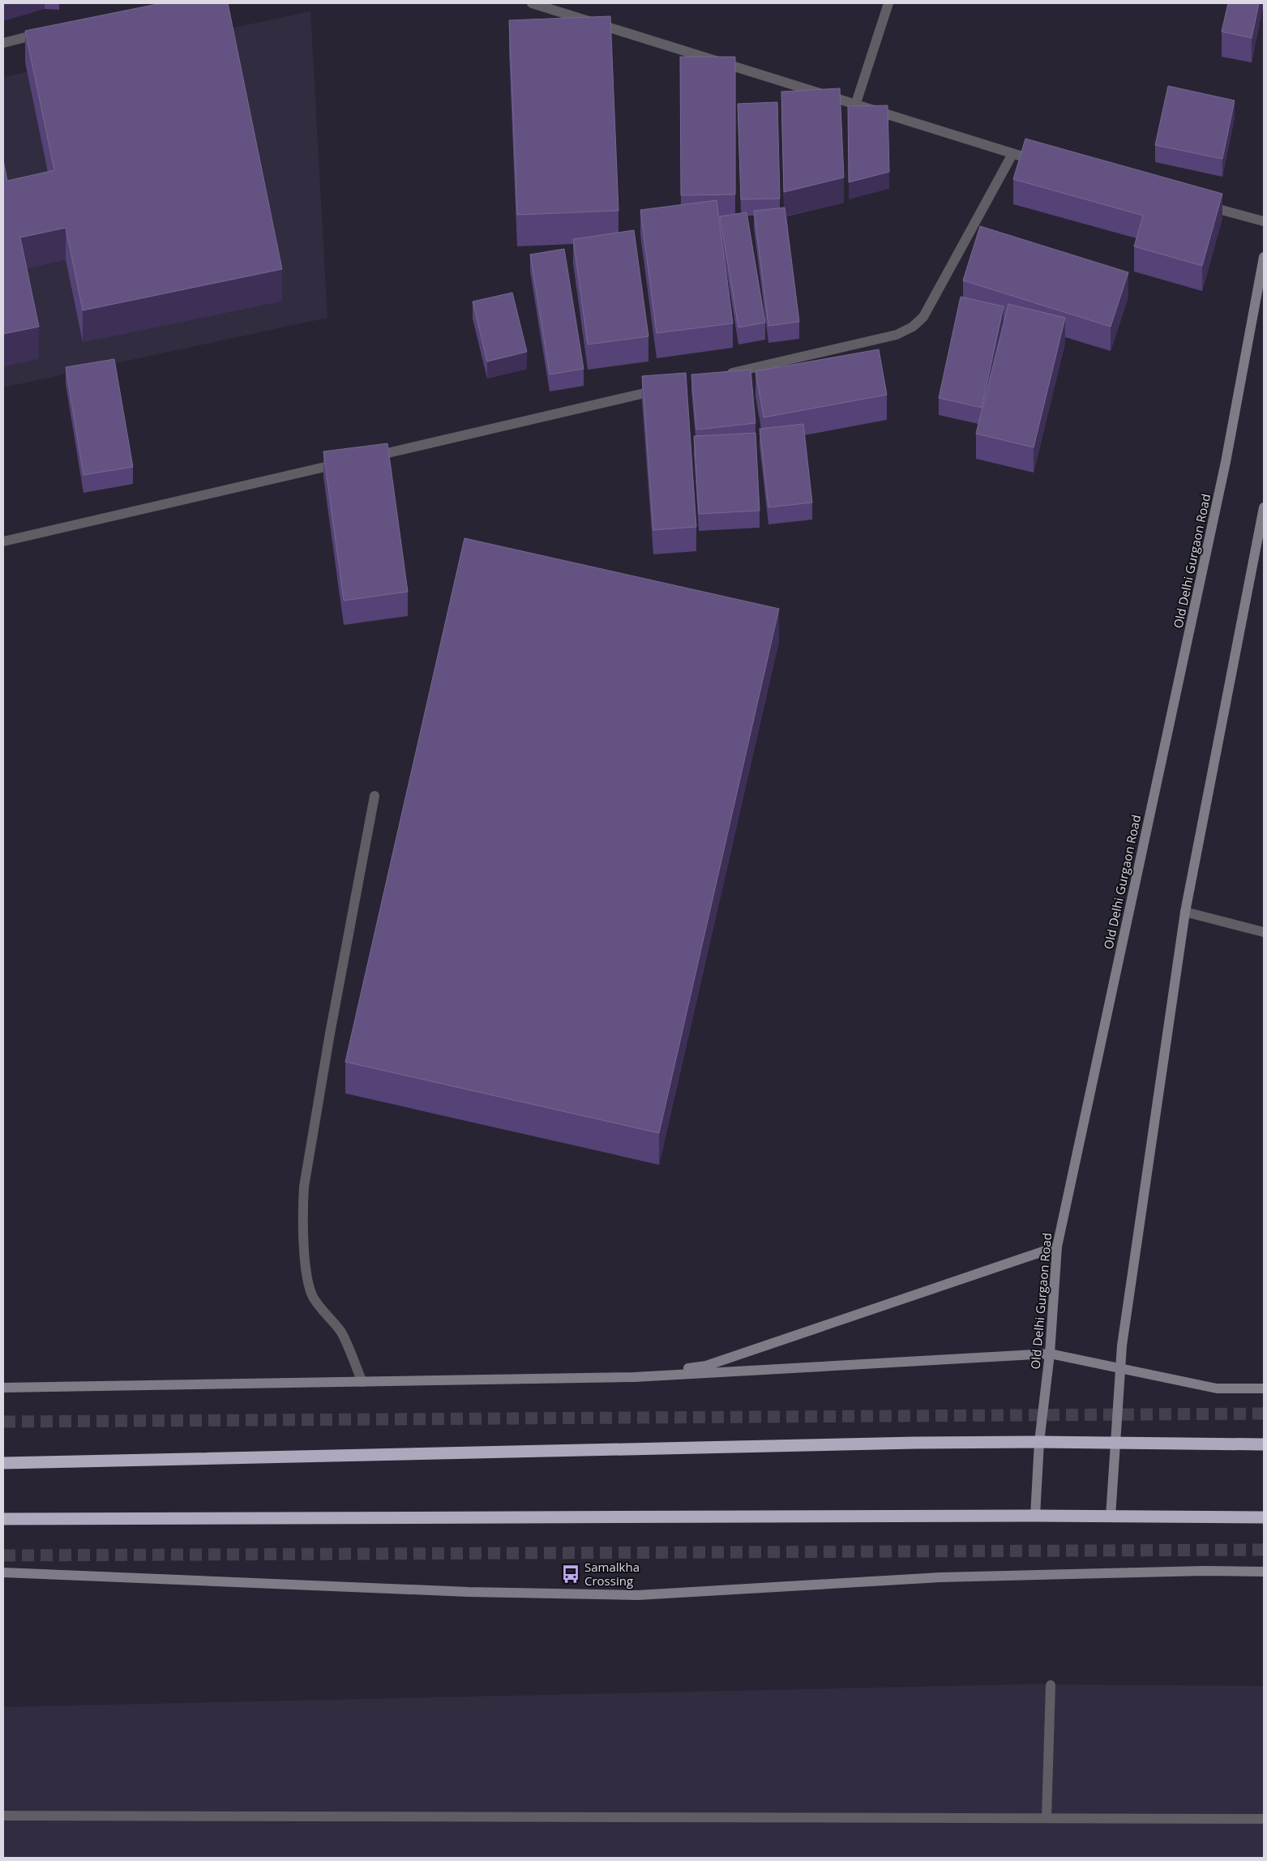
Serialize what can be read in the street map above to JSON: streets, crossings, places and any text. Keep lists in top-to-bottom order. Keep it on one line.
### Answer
{"streets":{"street":["Old Delhi Gurgaon Road"]},"places":{"bus stop":["Samalkha Crossing"]}}
